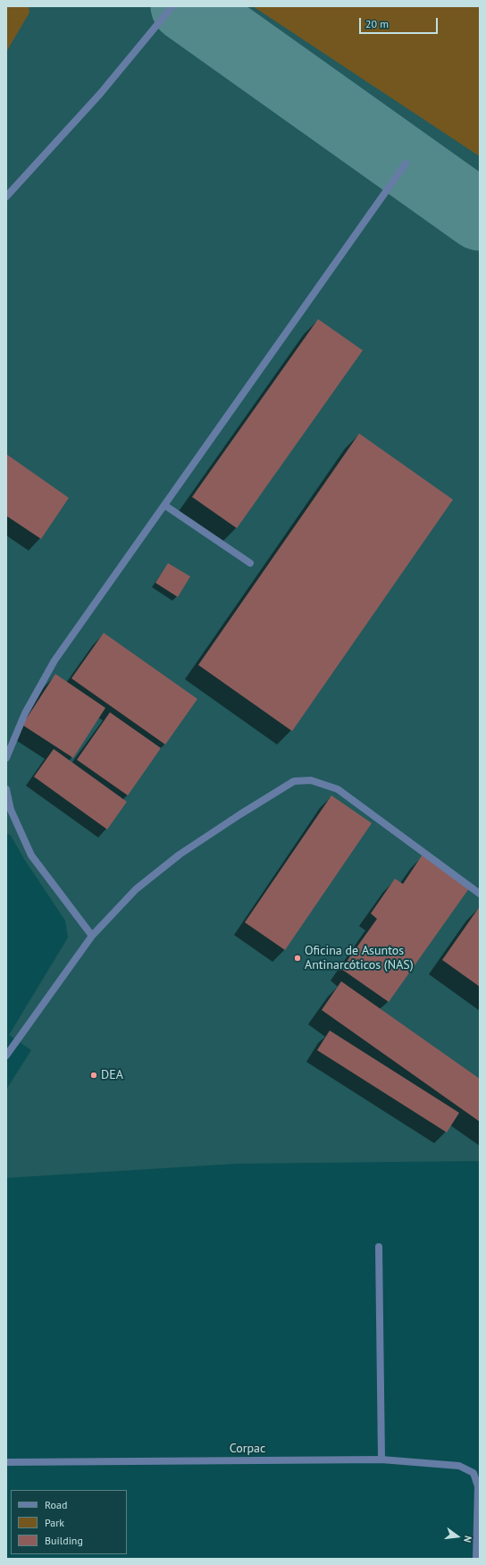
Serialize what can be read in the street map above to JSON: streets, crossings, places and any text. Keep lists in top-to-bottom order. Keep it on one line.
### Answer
{"streets":{"street":["Corpac"]},"places":["Oficina de Asuntos Antinarcóticos (NAS)","DEA"],"legend":["Road","Park","Building"],"scale_bar":"20 m","north":"right"}
